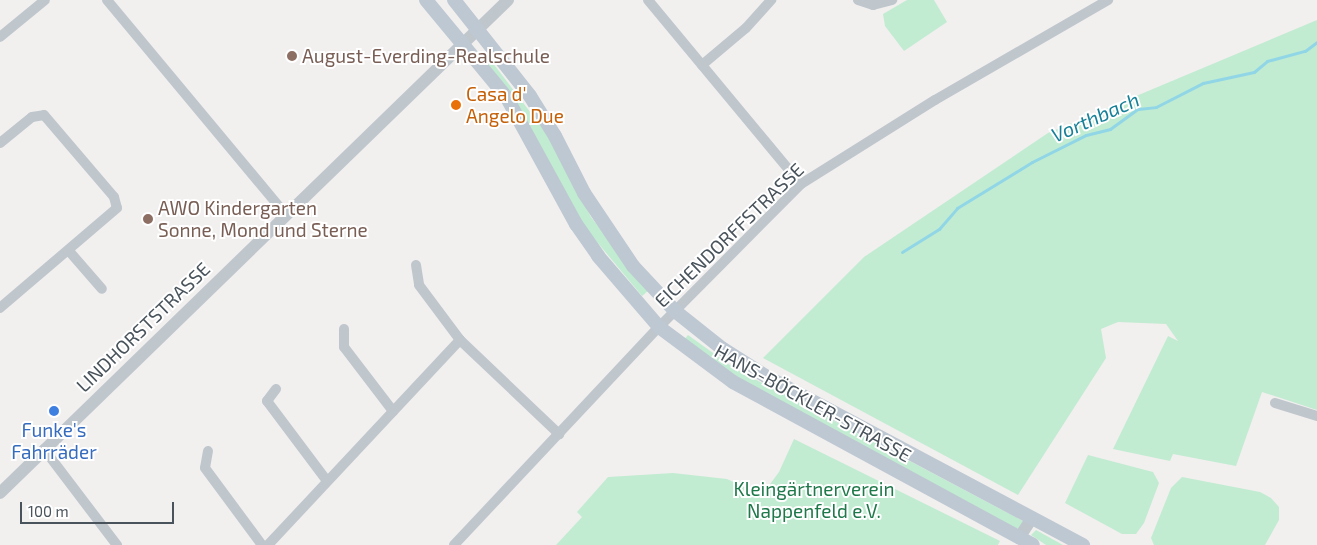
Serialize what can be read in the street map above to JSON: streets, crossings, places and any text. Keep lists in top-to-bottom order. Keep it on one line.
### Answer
{"streets":{"main road":["HANS-BÖCKLER-STRASSE"],"street":["EICHENDORFFSTRASSE","LINDHORSTSTRASSE"]},"crossings":[["EICHENDORFFSTRASSE","HANS-BÖCKLER-STRASSE"],["LINDHORSTSTRASSE","HANS-BÖCKLER-STRASSE"]],"water":["Vorthbach"],"parks":["Kleingärtnerverein Nappenfeld e.V."],"places":["August-Everding-Realschule","Casa d' Angelo Due","AWO Kindergarten Sonne, Mond und Sterne","Funke's Fahrräder"],"scale_bar":"100 m"}
